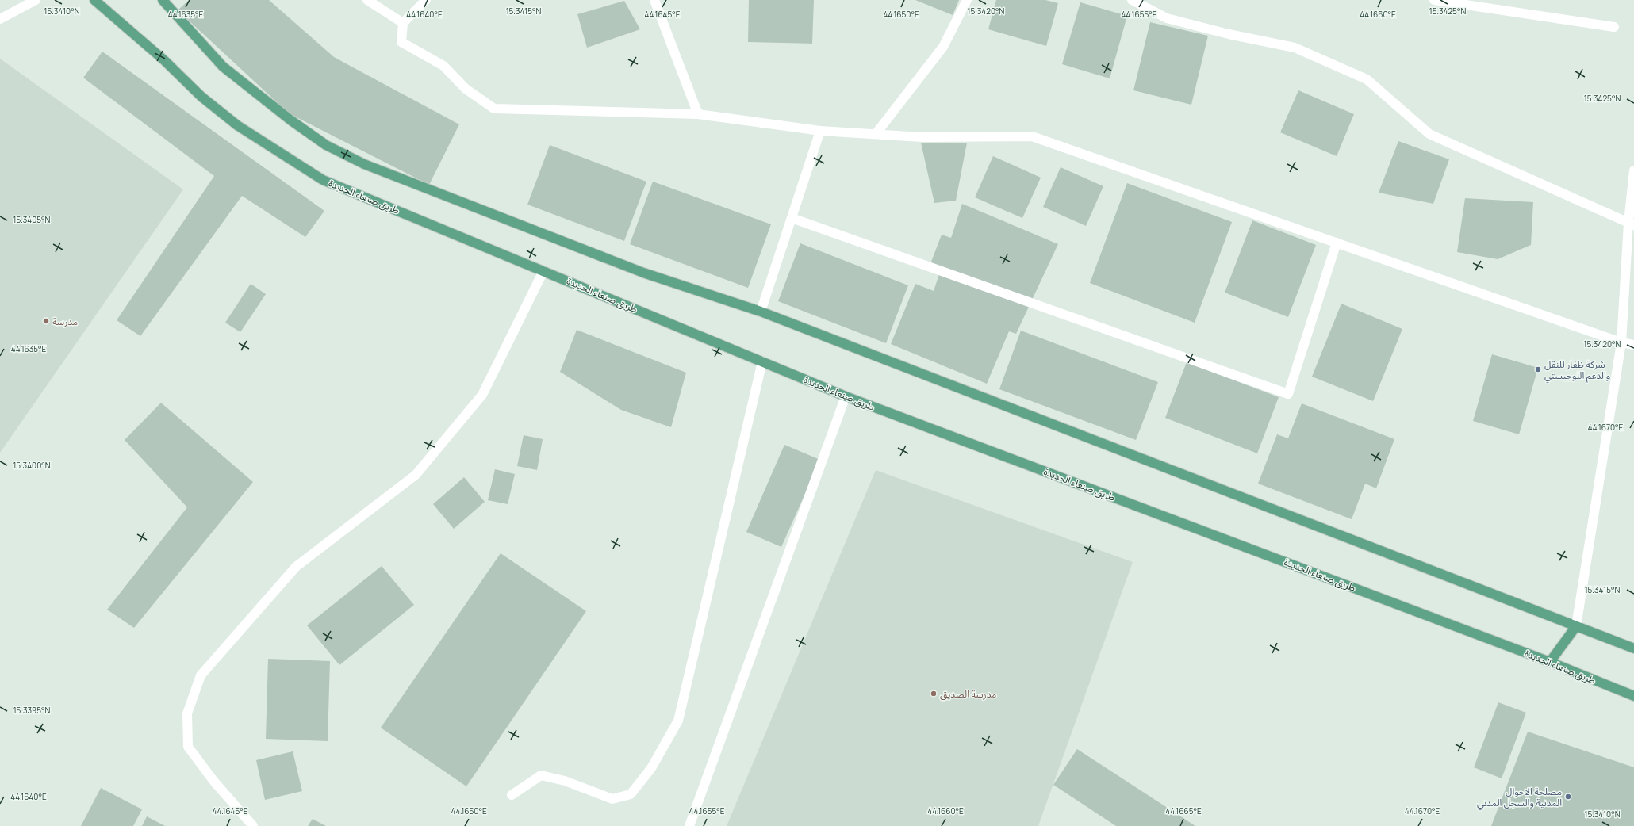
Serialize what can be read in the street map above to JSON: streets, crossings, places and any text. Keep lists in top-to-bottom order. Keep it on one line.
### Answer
{"streets":{"main road":["طريق صنعاء الحديدة"]},"places":["مدرسة","شركة ظفار للنقل والدعم اللوجيستي","مدرسة الصديق","مصلحة الاحوال المدنية والسجل المدني"],"coordinates":["15.3415°N","15.3410°N","15.3420°N","15.3425°N","44.1635°E","44.1640°E","44.1645°E","44.1650°E","44.1655°E","44.1660°E","15.3405°N","44.1670°E","15.3400°N","15.3395°N","44.1665°E"]}
